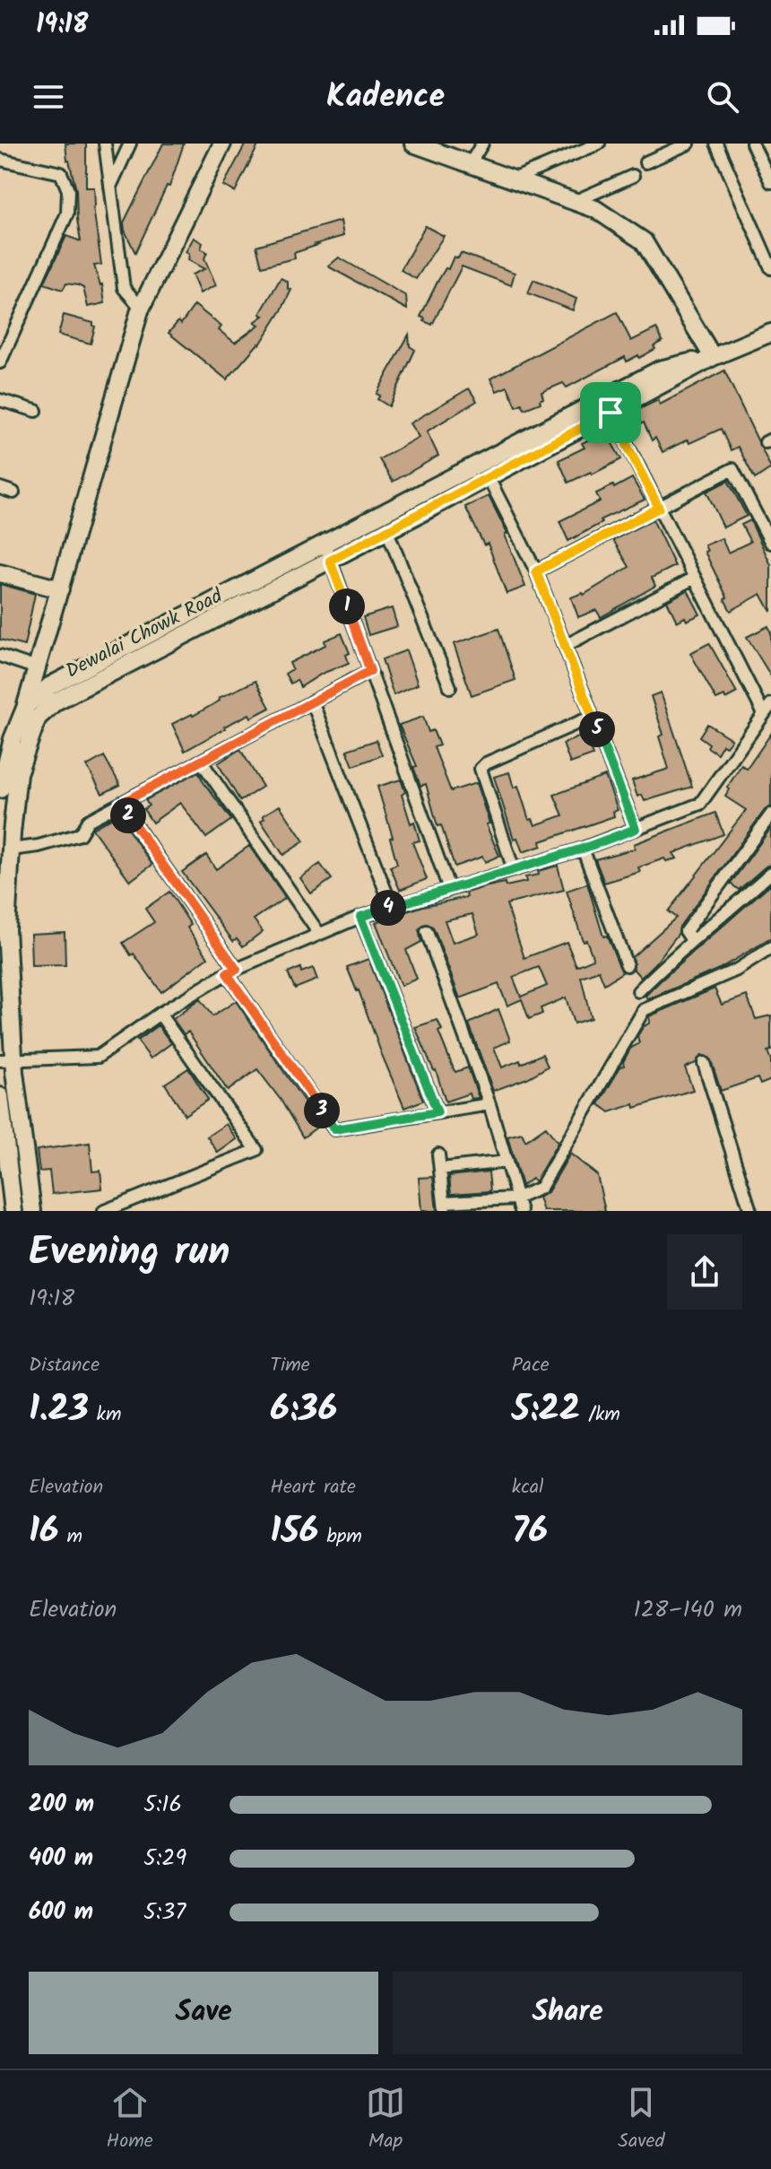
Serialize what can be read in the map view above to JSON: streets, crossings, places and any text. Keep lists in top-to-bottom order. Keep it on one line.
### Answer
{"streets":{"main road":["Dewalai Chowk Road"]},"page":{"status":"19:18","header":"Kadence","pins":["1","5","2","4","3"],"heading":["Evening run","19:18"],"stats":[["Distance","1.23 km"],["Time","6:36"],["Pace","5:22 /km"],["Elevation","16 m"],["Heart rate","156 bpm"],["kcal","76"]],"chart":["Elevation","128–140 m"],"list":[{"name":"200 m","note":"5:16"},{"name":"400 m","note":"5:29"},{"name":"600 m","note":"5:37"}],"buttons":["Save","Share"],"tabs":["Home","Map","Saved"]}}
